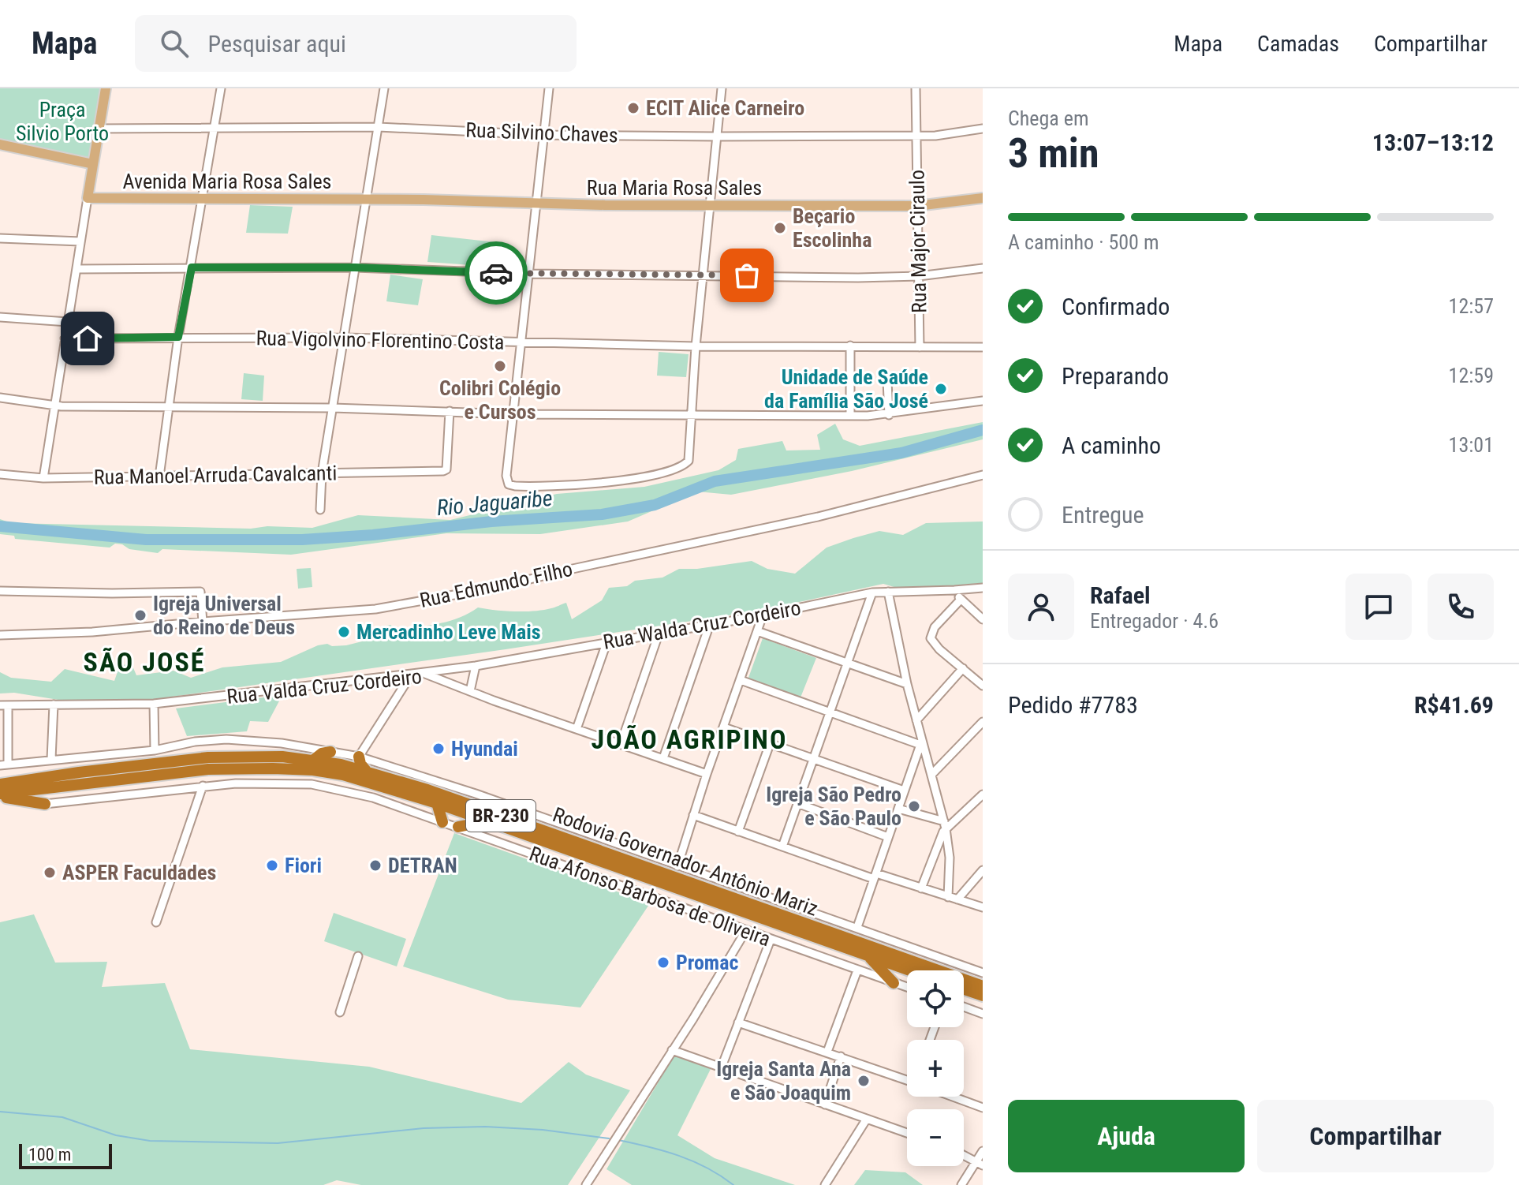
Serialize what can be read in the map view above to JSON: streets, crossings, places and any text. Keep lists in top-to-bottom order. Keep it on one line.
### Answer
{"streets":{"highway":["BR-230","Rodovia Governador Antônio Mariz"],"main road":["Avenida Maria Rosa Sales","Rua Maria Rosa Sales"],"street":["Rua Silvino Chaves","Rua Major Ciraulo","Rua Vigolvino Florentino Costa","Rua Manoel Arruda Cavalcanti","Rua Edmundo Filho","Rua Walda Cruz Cordeiro","Rua Valda Cruz Cordeiro","Rua Afonso Barbosa de Oliveira"]},"crossings":[["Rua Silvino Chaves","Rua Major Ciraulo"],["Avenida Maria Rosa Sales","Rua Maria Rosa Sales"],["Rua Maria Rosa Sales","Rua Major Ciraulo"],["Rua Walda Cruz Cordeiro","Rua Valda Cruz Cordeiro"]],"districts":["SÃO JOSÉ","JOÃO AGRIPINO"],"water":["Rio Jaguaribe"],"parks":["Praça Silvio Porto"],"places":["ECIT Alice Carneiro","Beçario Escolinha","Colibri Colégio e Cursos","Unidade de Saúde da Família São José","Igreja Universal do Reino de Deus","Mercadinho Leve Mais","Hyundai","Igreja São Pedro e São Paulo","Fiori","DETRAN","ASPER Faculdades","Promac","Igreja Santa Ana e São Joaquim"],"scale_bar":"100 m","page":{"header":"Mapa","search":"Pesquisar aqui","nav":["Mapa","Camadas","Compartilhar"],"heading":["3 min","Chega em","13:07–13:12"],"panel":["Rafael","Entregador · 4.6","Pedido #7783","R$41.69"],"bar":"A caminho · 500 m","list":[["Confirmado","12:57"],["Preparando","12:59"],["A caminho","13:01"],"Entregue"],"map_buttons":["+","−"],"buttons":["Ajuda","Compartilhar"],"scale":"100 m"}}
